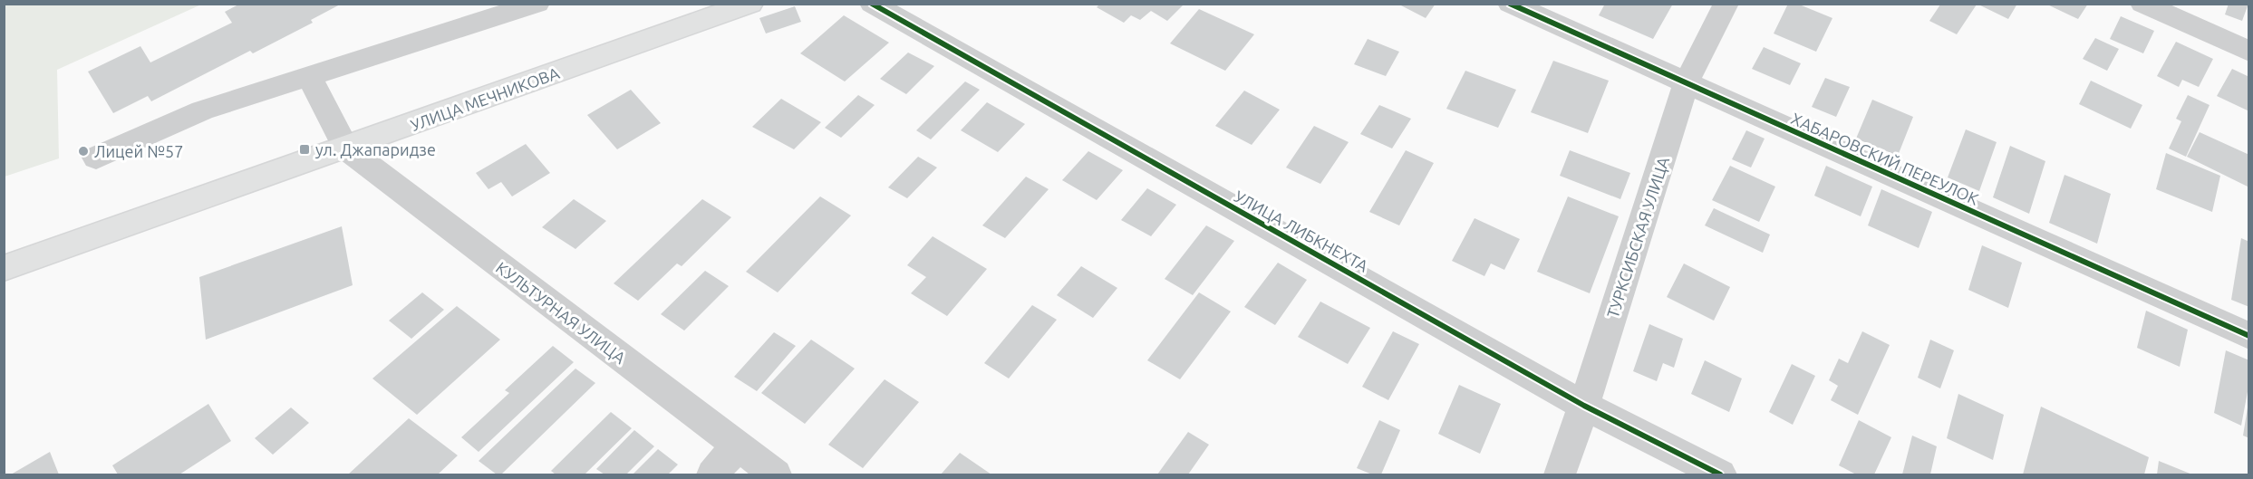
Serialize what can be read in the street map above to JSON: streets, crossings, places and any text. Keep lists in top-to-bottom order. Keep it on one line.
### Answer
{"streets":{"main road":["УЛИЦА МЕЧНИКОВА"],"street":["ХАБАРОВСКИЙ ПЕРЕУЛОК","УЛИЦА ЛИБКНЕХТА","ТУРКСИБСКАЯ УЛИЦА","КУЛЬТУРНАЯ УЛИЦА"]},"crossings":[["УЛИЦА МЕЧНИКОВА","КУЛЬТУРНАЯ УЛИЦА"],["ХАБАРОВСКИЙ ПЕРЕУЛОК","ТУРКСИБСКАЯ УЛИЦА"],["УЛИЦА ЛИБКНЕХТА","ТУРКСИБСКАЯ УЛИЦА"]],"places":{"transit":["ул. Джапаридзе"],"other":["Лицей №57"]}}
